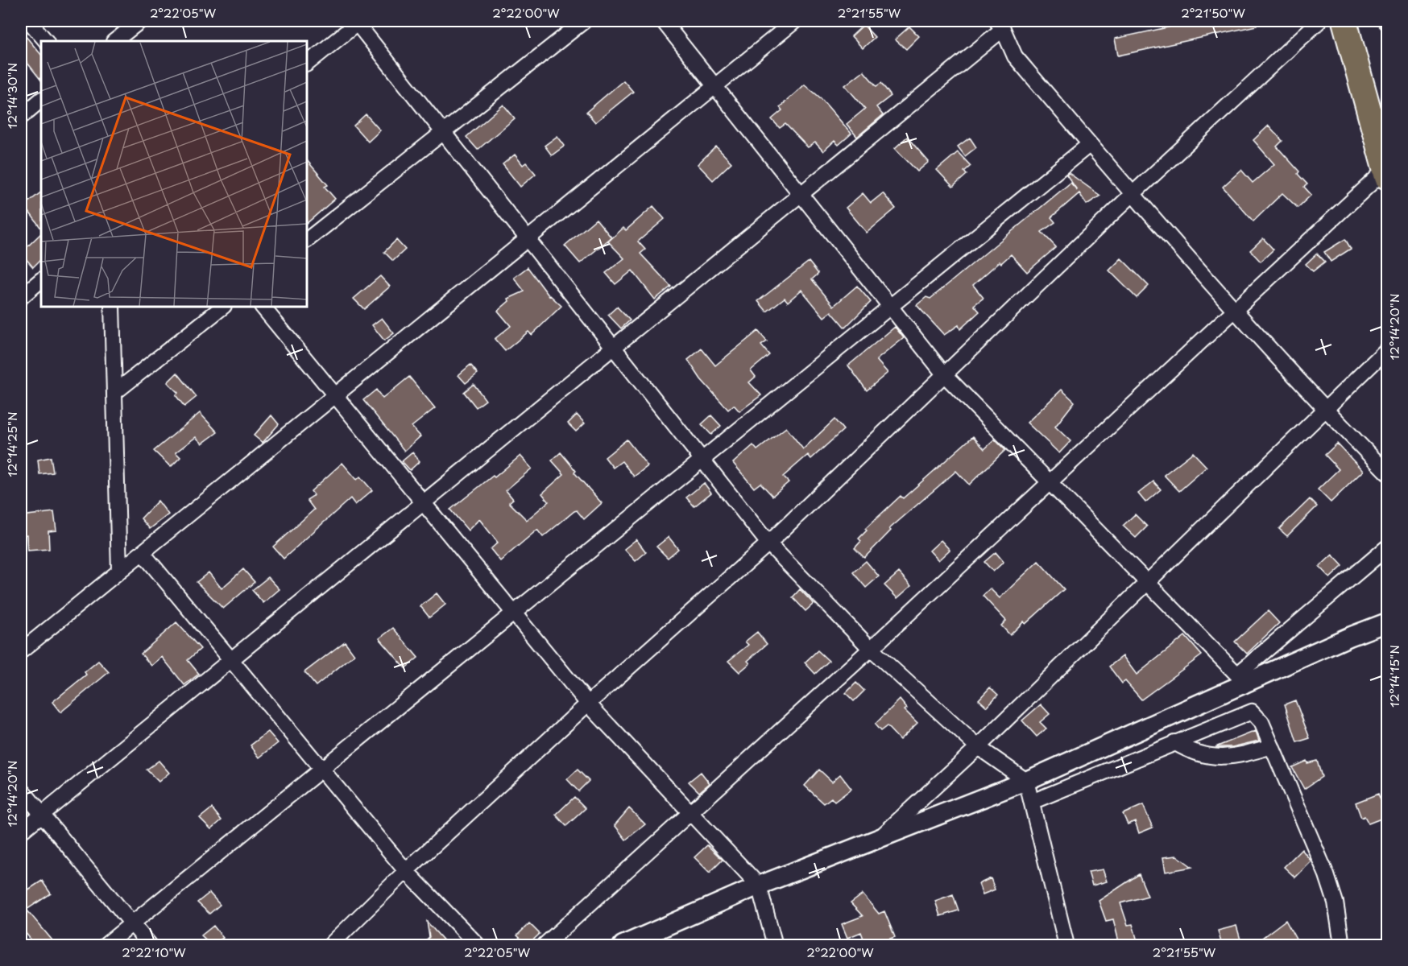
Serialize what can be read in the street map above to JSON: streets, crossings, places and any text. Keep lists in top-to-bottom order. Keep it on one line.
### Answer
{"coordinates":["2°22'05\"W","2°22'00\"W","2°21'55\"W","2°21'50\"W","12°14'30\"N","12°14'20\"N","12°14'25\"N","12°14'15\"N","2°22'10\"W"]}
